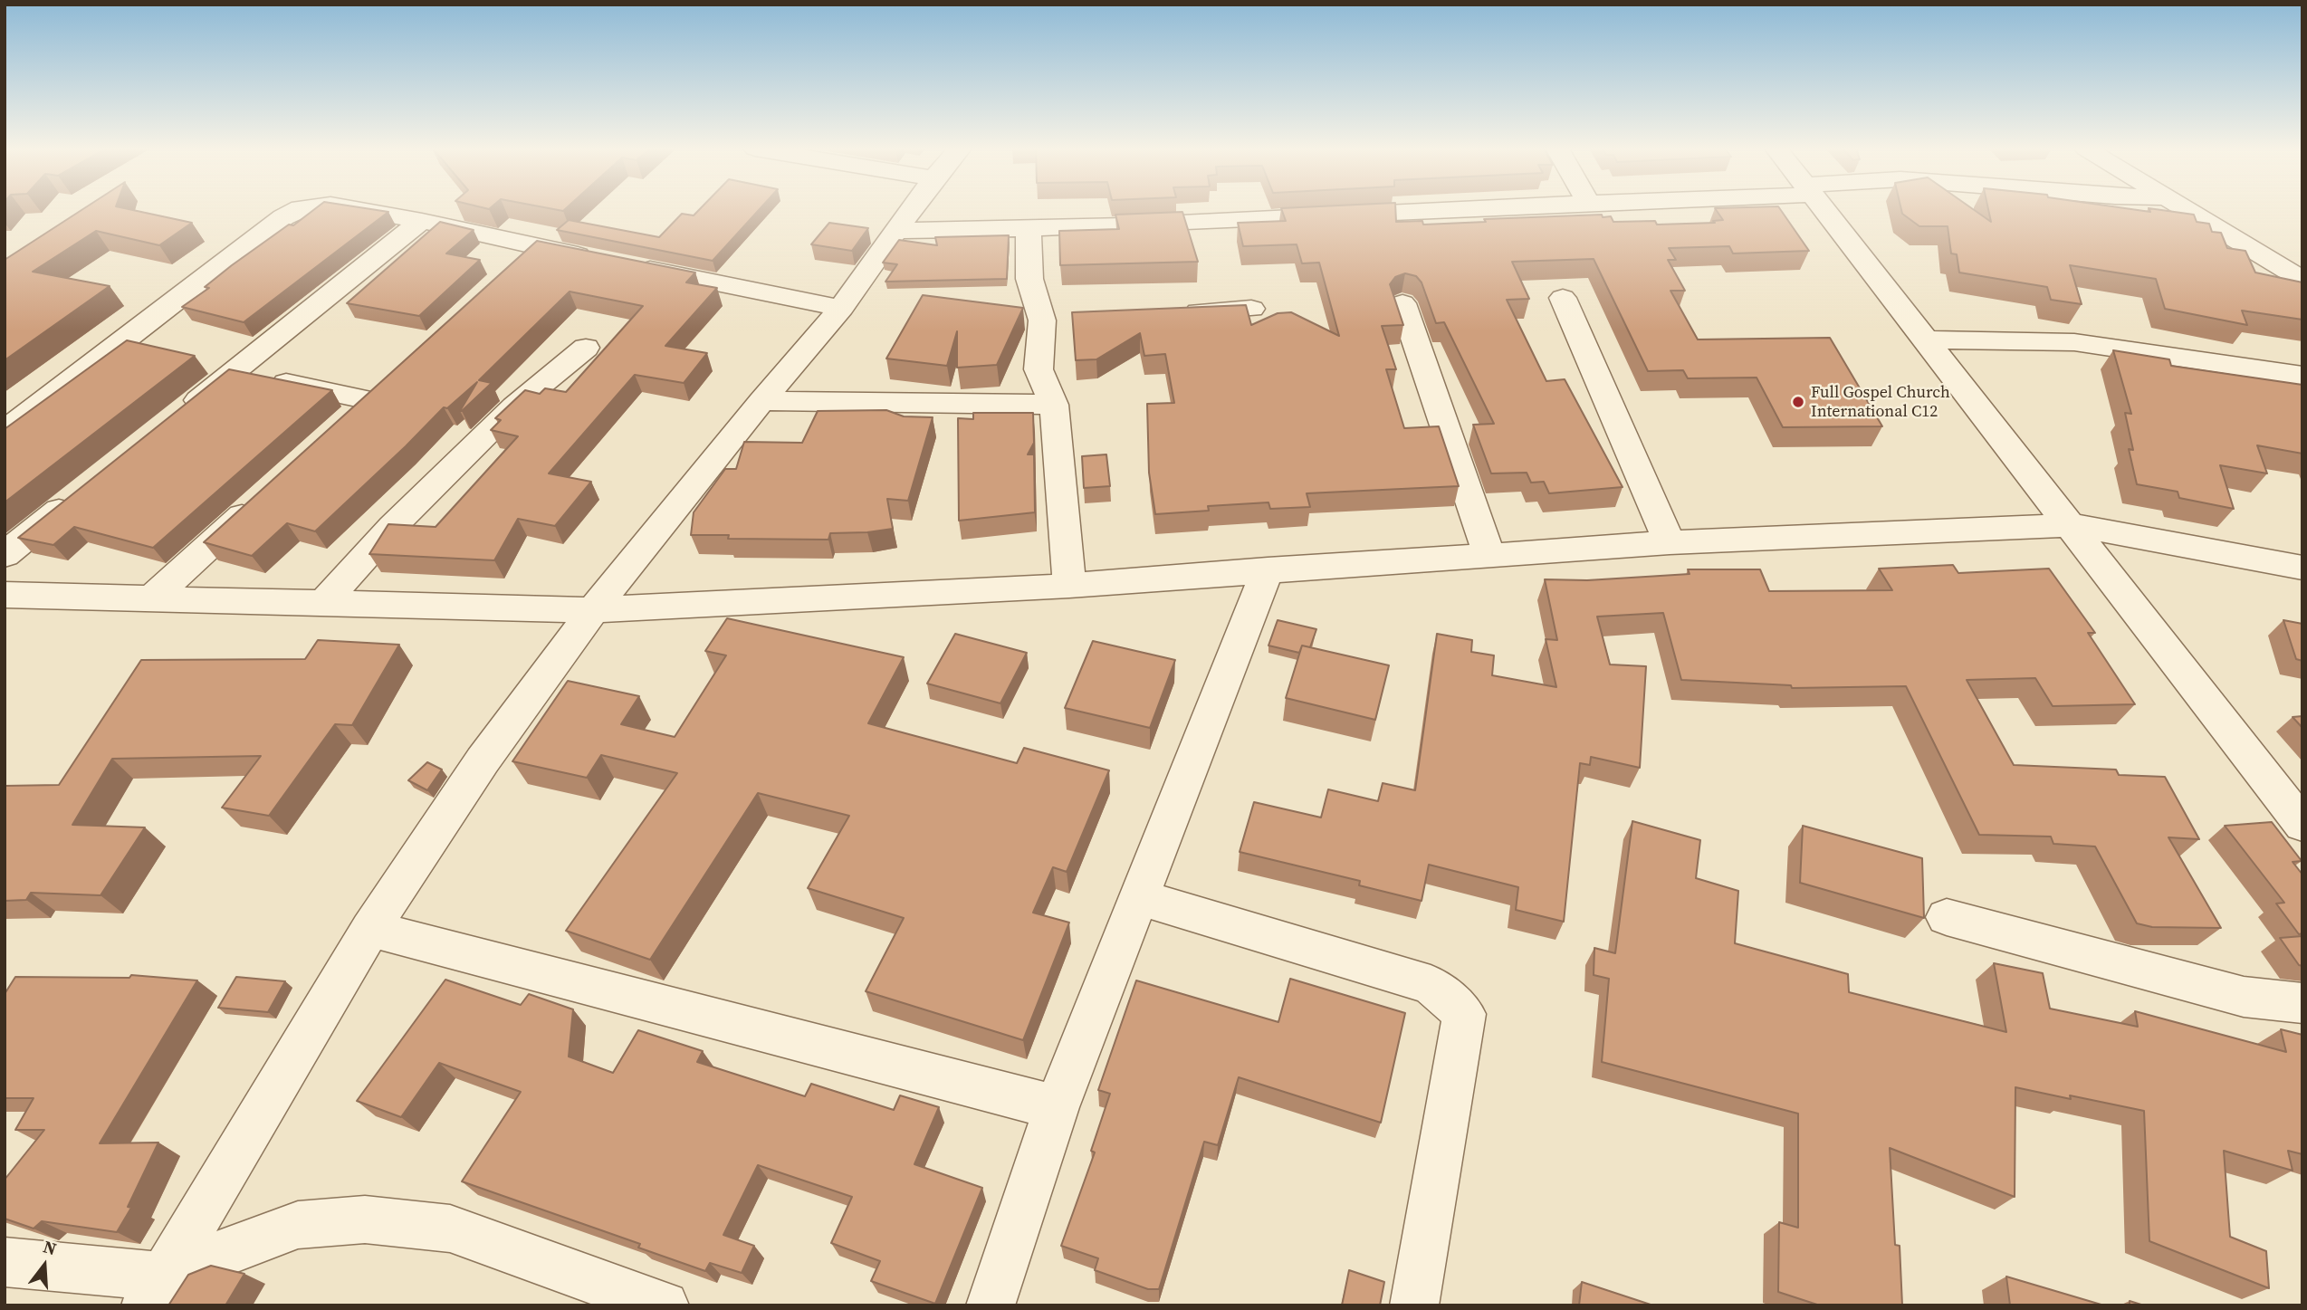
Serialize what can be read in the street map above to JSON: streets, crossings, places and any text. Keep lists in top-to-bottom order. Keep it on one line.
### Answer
{"places":["Full Gospel Church International C12"],"north":"top"}
